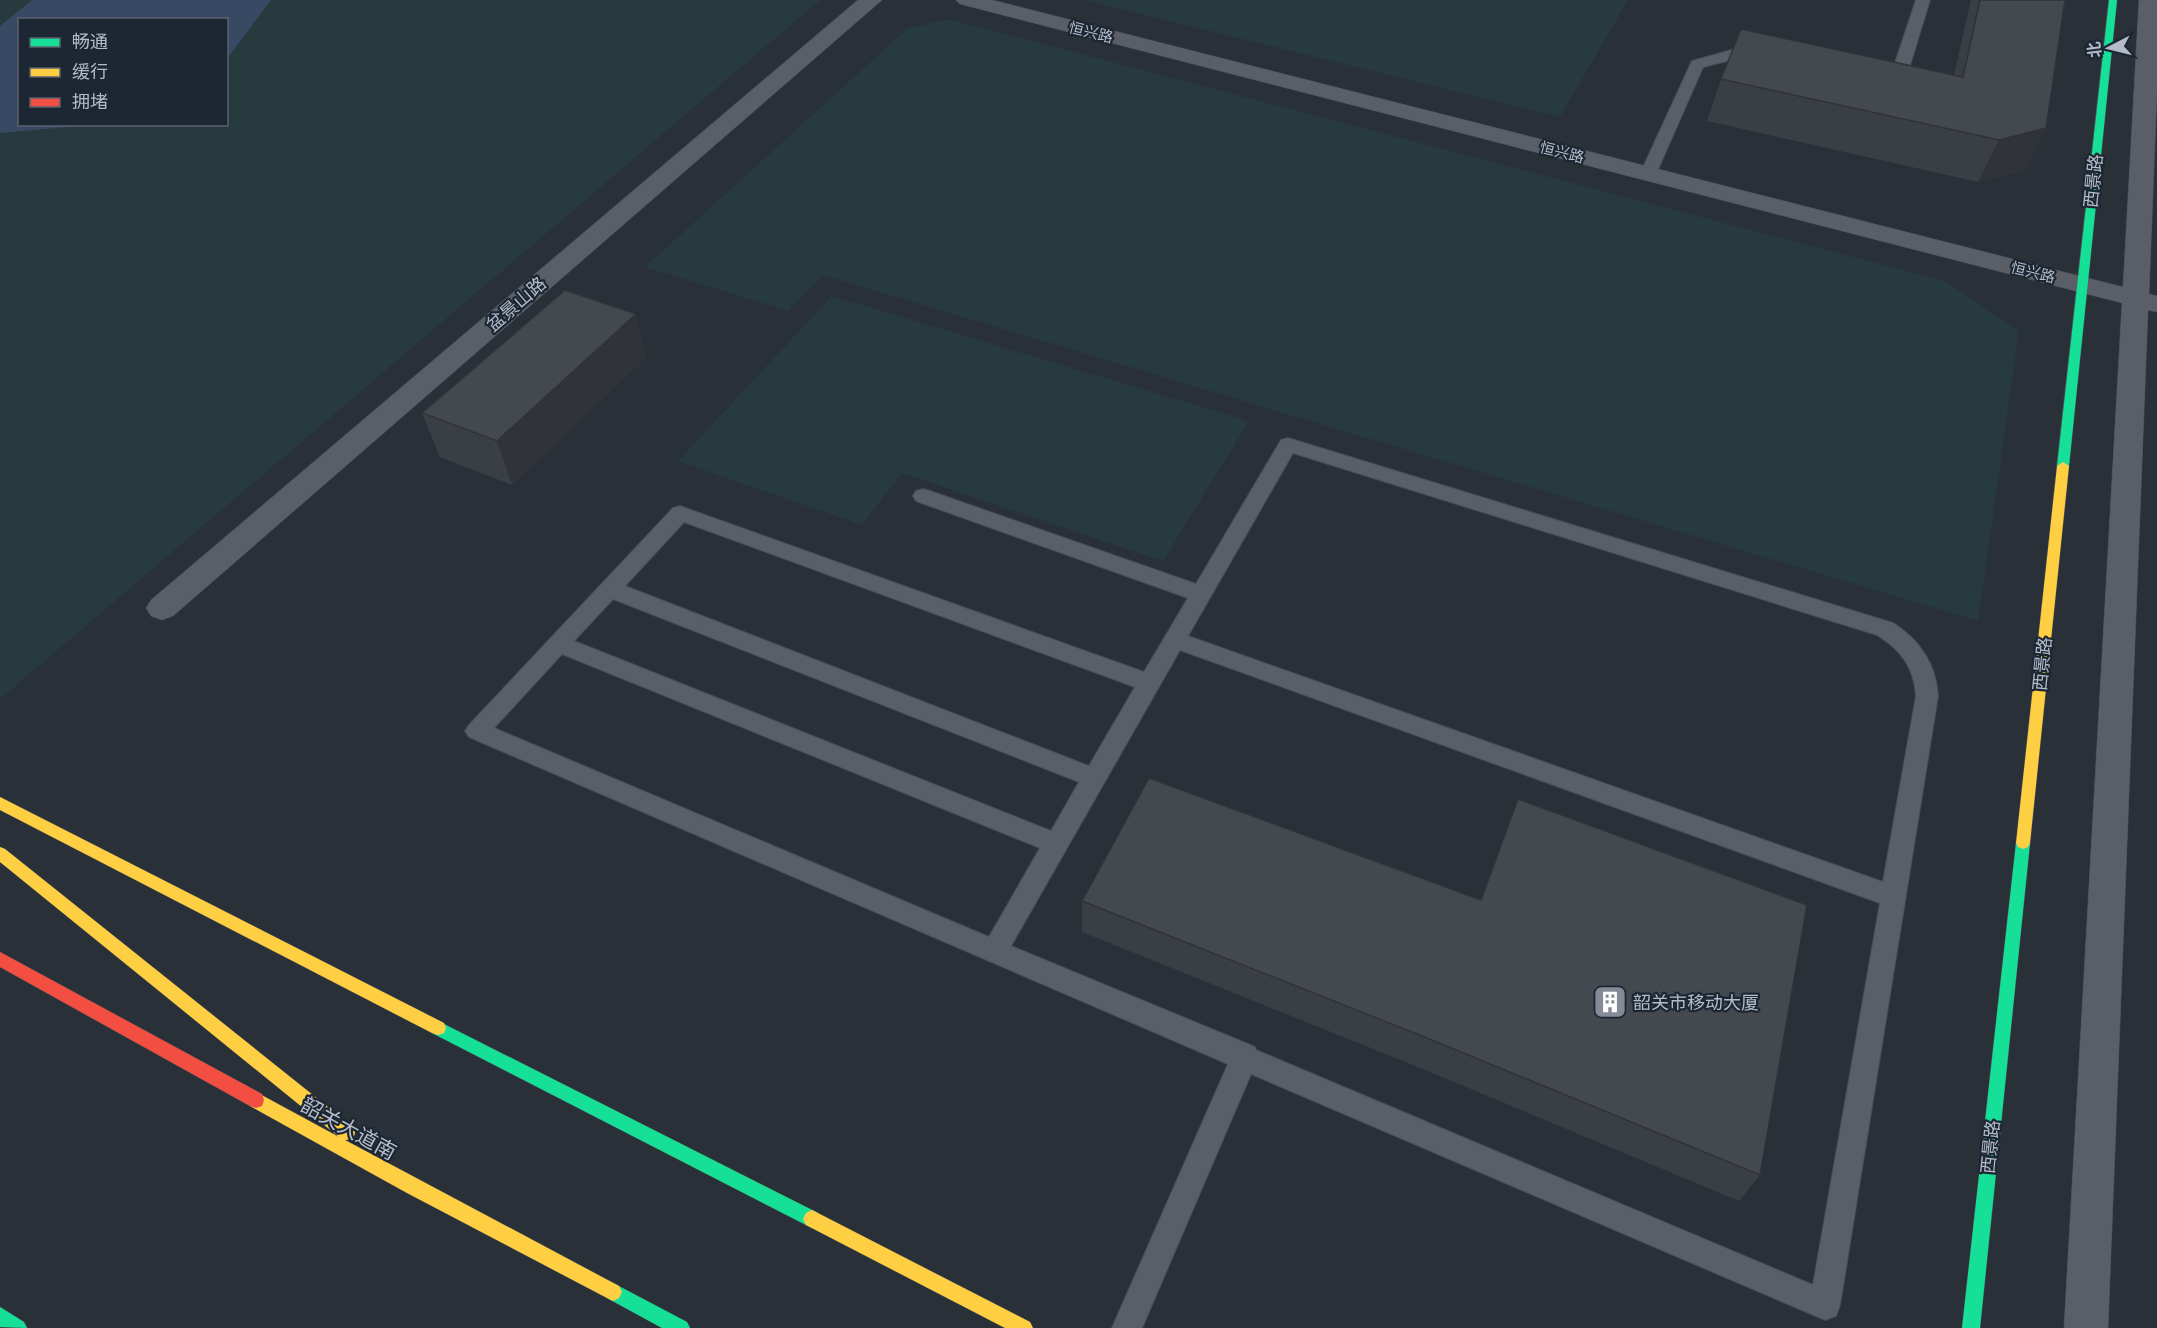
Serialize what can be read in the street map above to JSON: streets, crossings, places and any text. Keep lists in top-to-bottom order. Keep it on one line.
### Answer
{"streets":{"main road":["西景路","韶关大道南"],"street":["恒兴路","盆景山路"]},"crossings":[["恒兴路","西景路"]],"places":{"building":["韶关市移动大厦"]},"legend":["畅通","缓行","拥堵"],"north":"left"}
